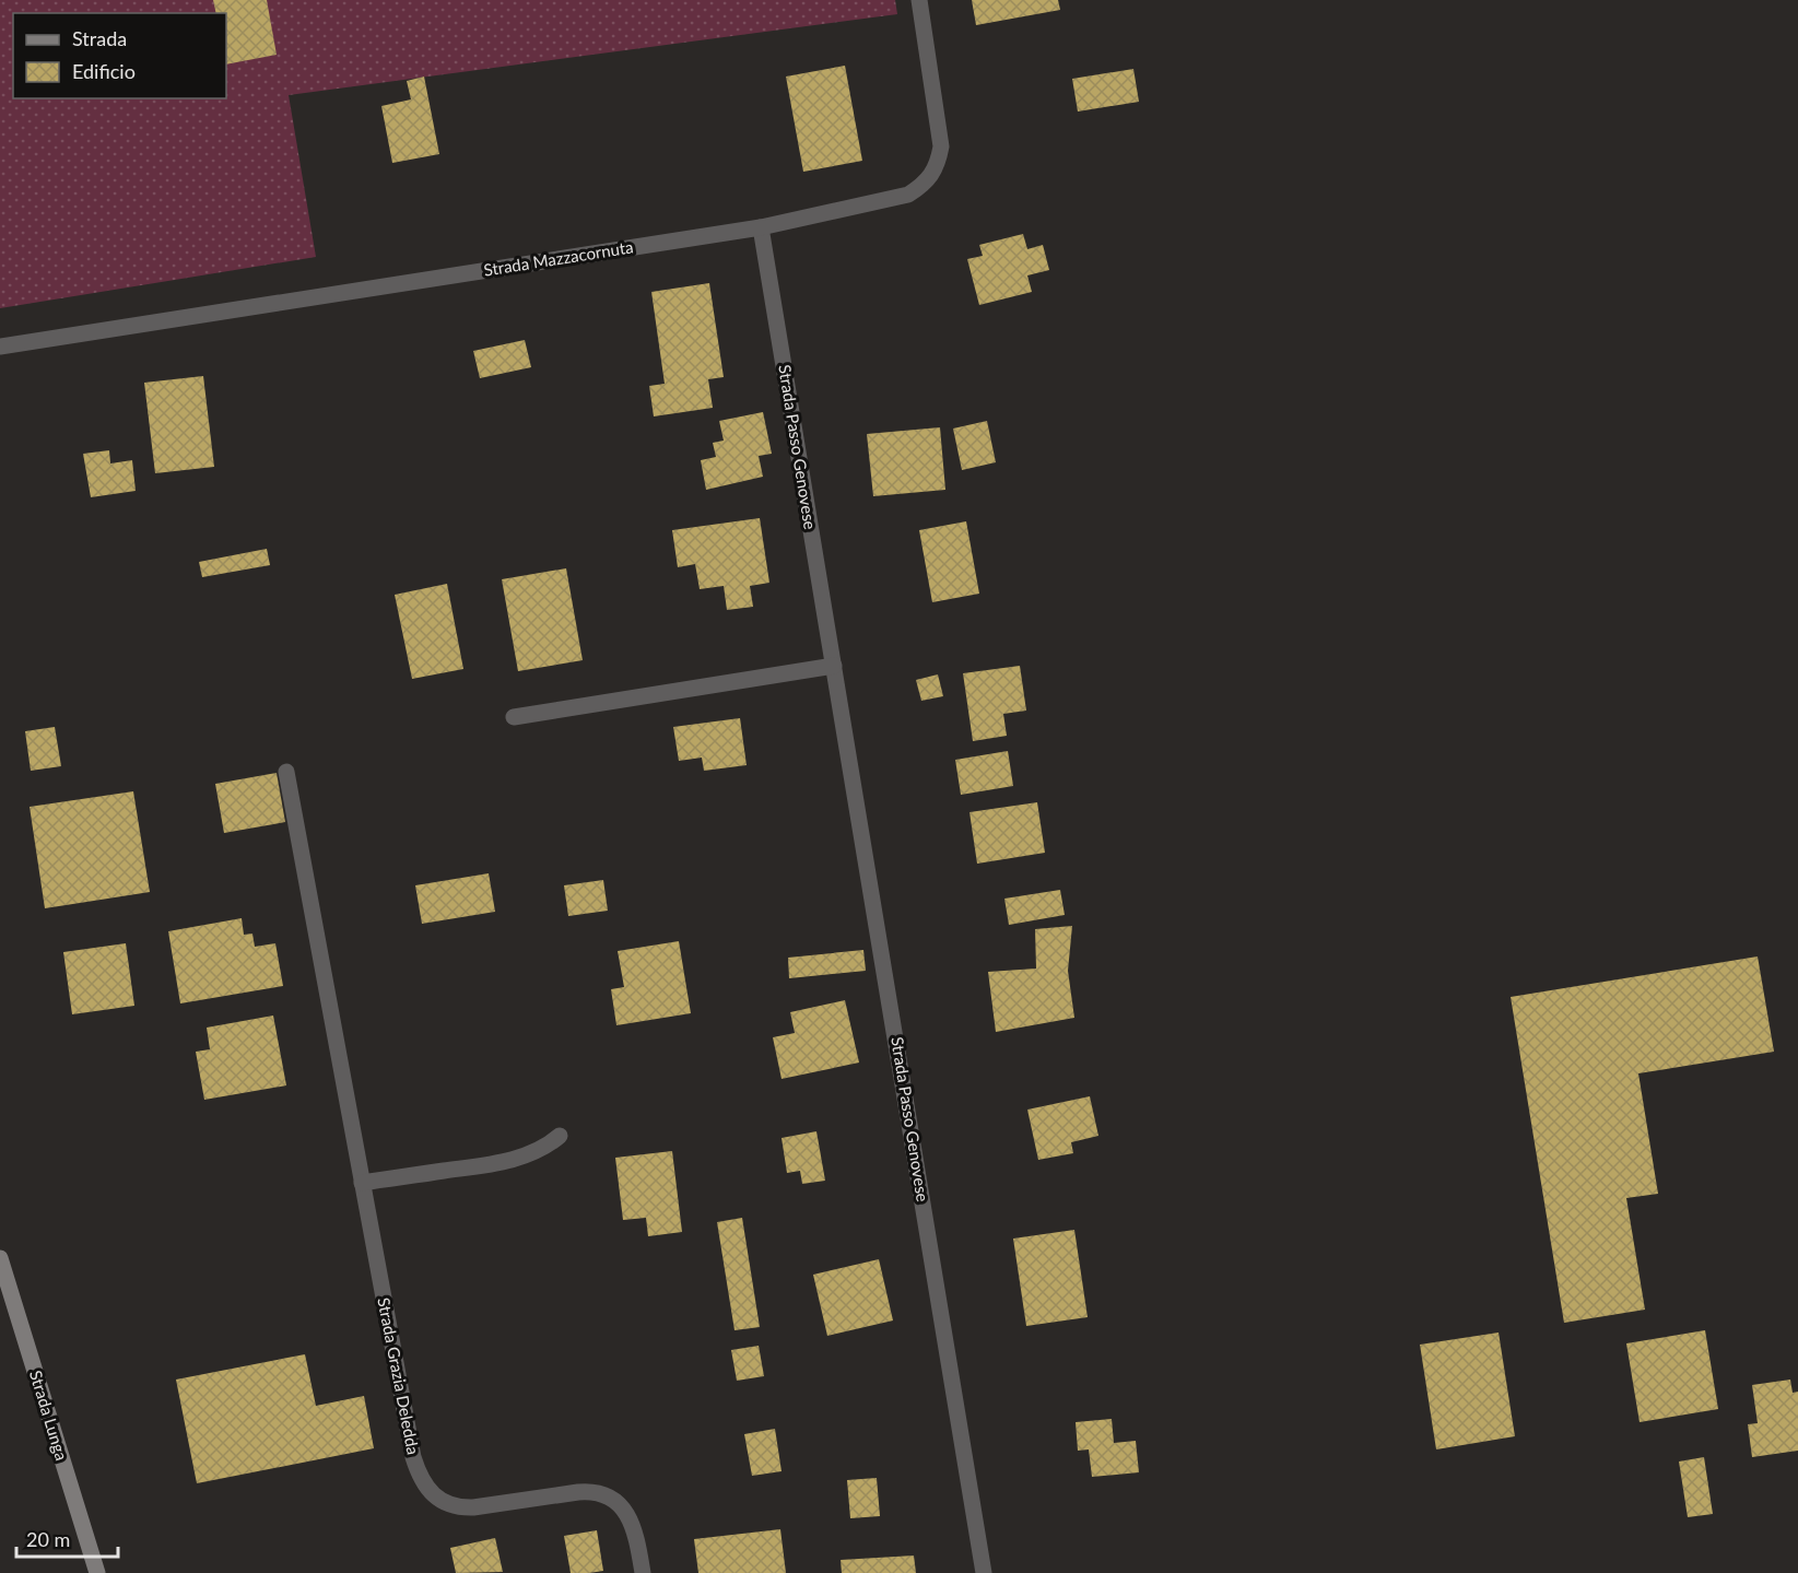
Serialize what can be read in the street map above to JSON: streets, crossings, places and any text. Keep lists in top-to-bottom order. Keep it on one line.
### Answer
{"streets":{"street":["Strada Mazzacornuta","Strada Passo Genovese","Strada Grazia Deledda","Strada Lunga"]},"crossings":[["Strada Mazzacornuta","Strada Passo Genovese"]],"legend":["Strada","Edificio"],"scale_bar":"20 m"}
